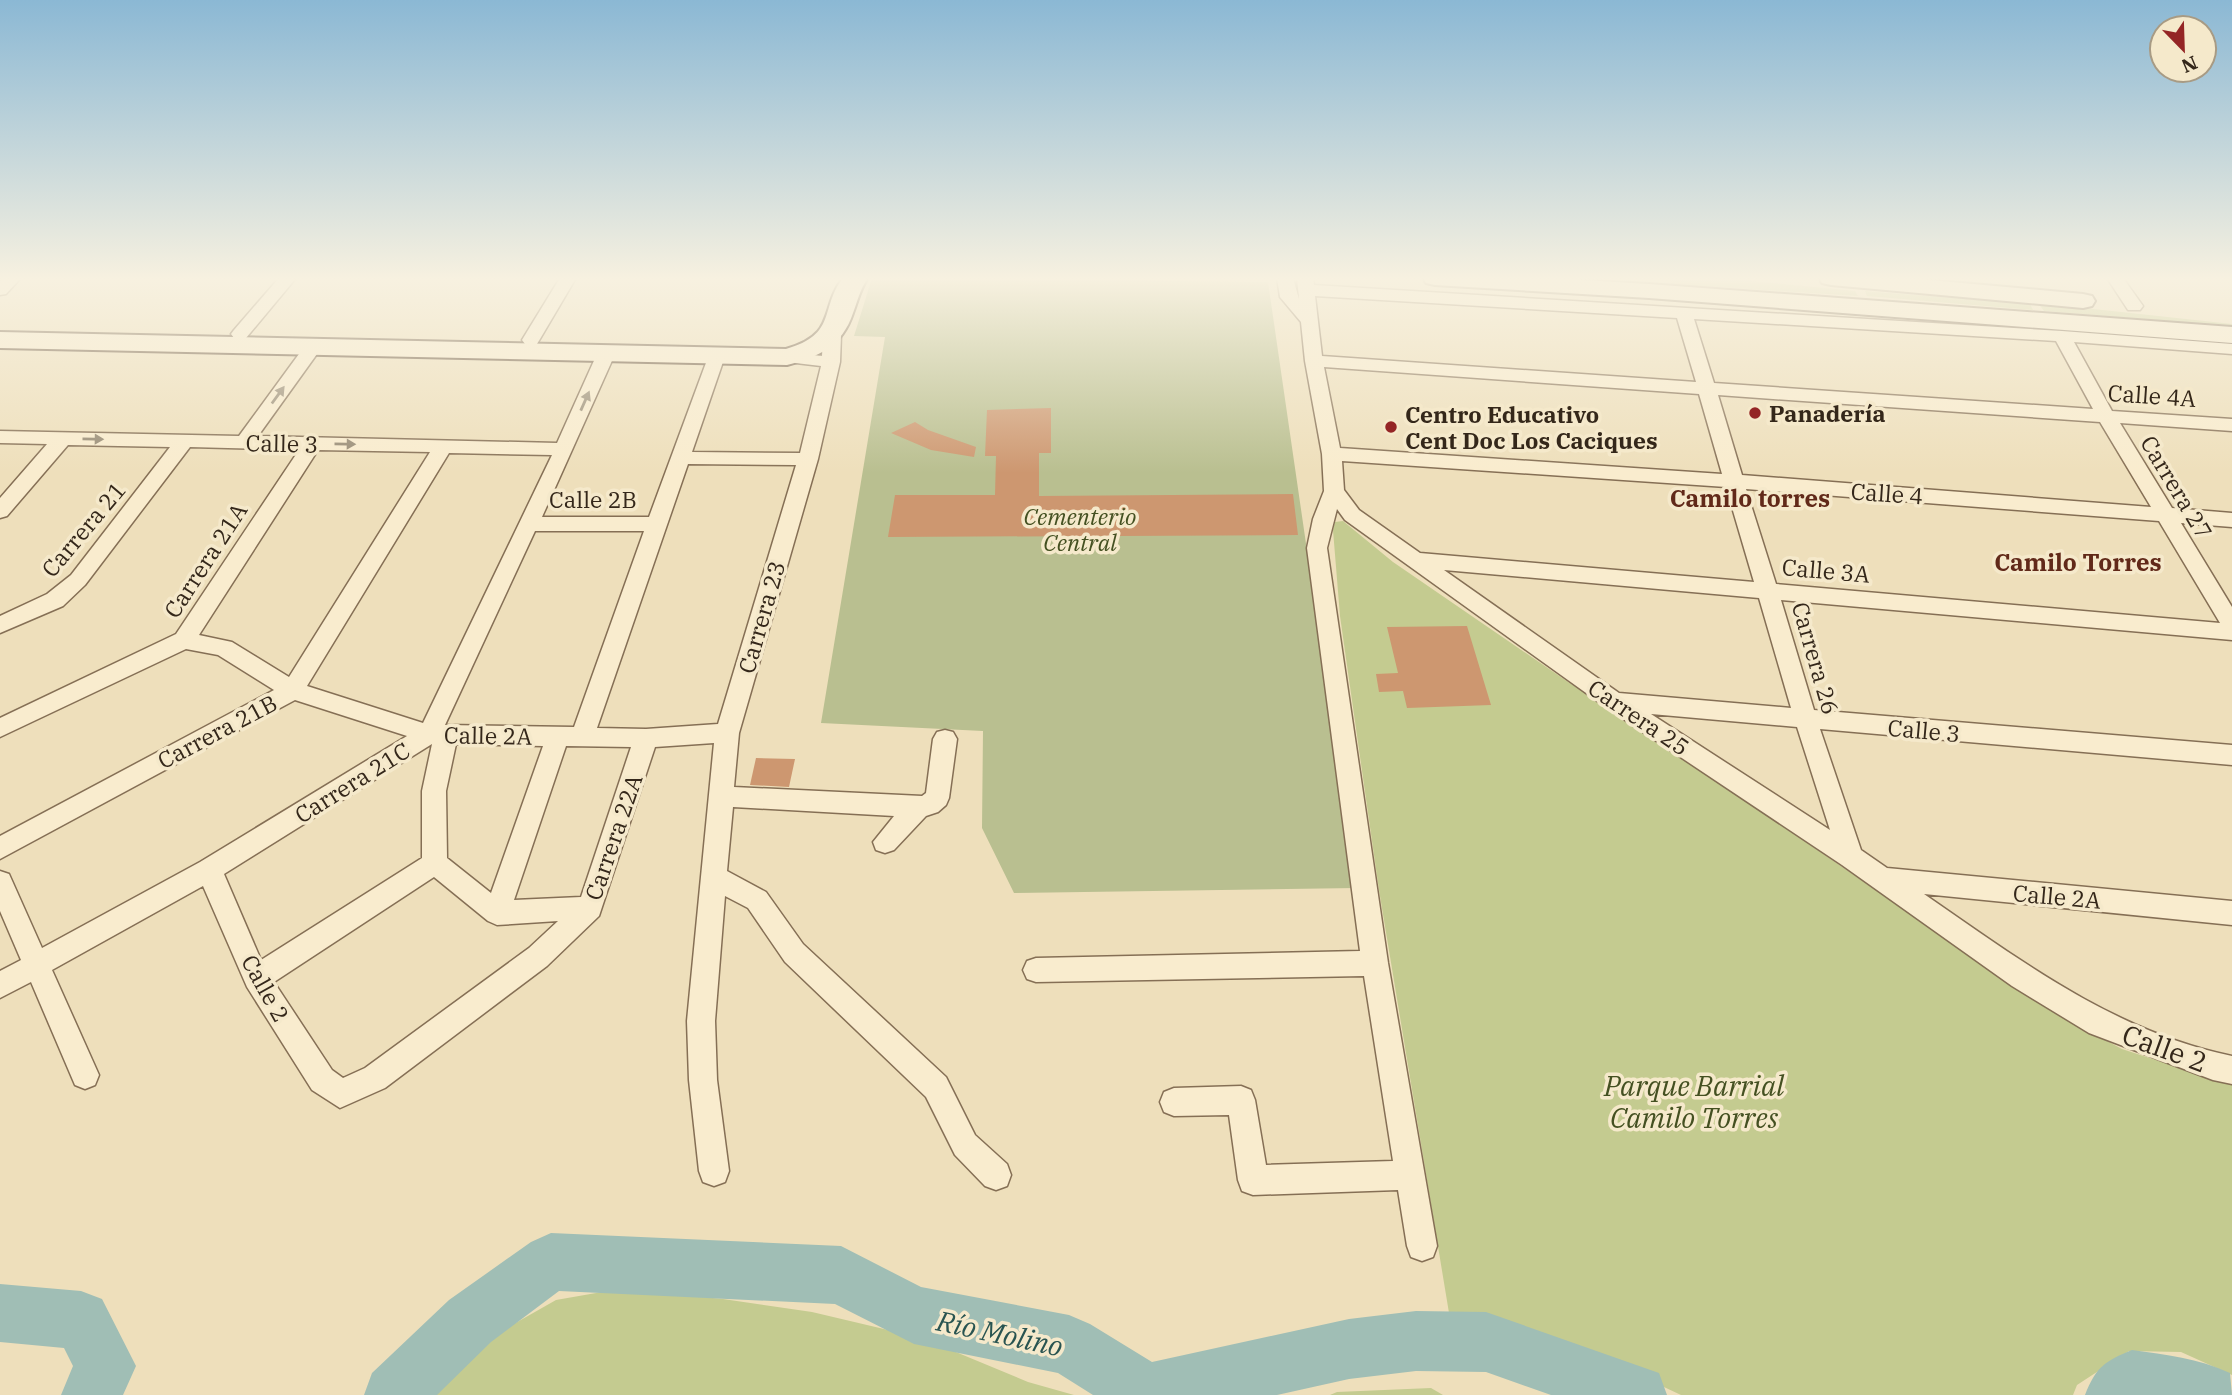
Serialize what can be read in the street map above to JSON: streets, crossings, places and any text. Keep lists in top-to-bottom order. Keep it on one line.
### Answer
{"streets":{"street":["Calle 4A","Calle 3","Carrera 27","Calle 4","Calle 2B","Carrera 21","Carrera 21A","Calle 3A","Carrera 23","Carrera 26","Carrera 25","Carrera 21B","Calle 2A","Carrera 21C","Carrera 22A","Calle 2"]},"crossings":[["Calle 4A","Carrera 27"],["Calle 4A","Carrera 26"],["Calle 3","Carrera 21"],["Calle 3","Carrera 21A"],["Calle 3","Carrera 26"],["Calle 3","Carrera 25"],["Calle 3","Carrera 21B"],["Calle 3","Carrera 21C"],["Carrera 27","Calle 4"],["Calle 4","Carrera 26"],["Calle 2B","Carrera 21C"],["Carrera 21A","Calle 2A"],["Calle 3A","Carrera 26"],["Calle 3A","Carrera 25"],["Carrera 23","Calle 2A"],["Carrera 26","Carrera 25"],["Carrera 25","Calle 2A"],["Carrera 25","Calle 2"],["Carrera 21B","Calle 2A"],["Calle 2A","Carrera 21C"],["Calle 2A","Carrera 22A"],["Carrera 21C","Calle 2"],["Carrera 22A","Calle 2"]],"districts":["Camilo torres","Camilo Torres"],"water":["Río Molino"],"parks":["Cementerio Central","Parque Barrial Camilo Torres"],"places":["Panadería","Centro Educativo Cent Doc Los Caciques"],"north":"bottom right"}
